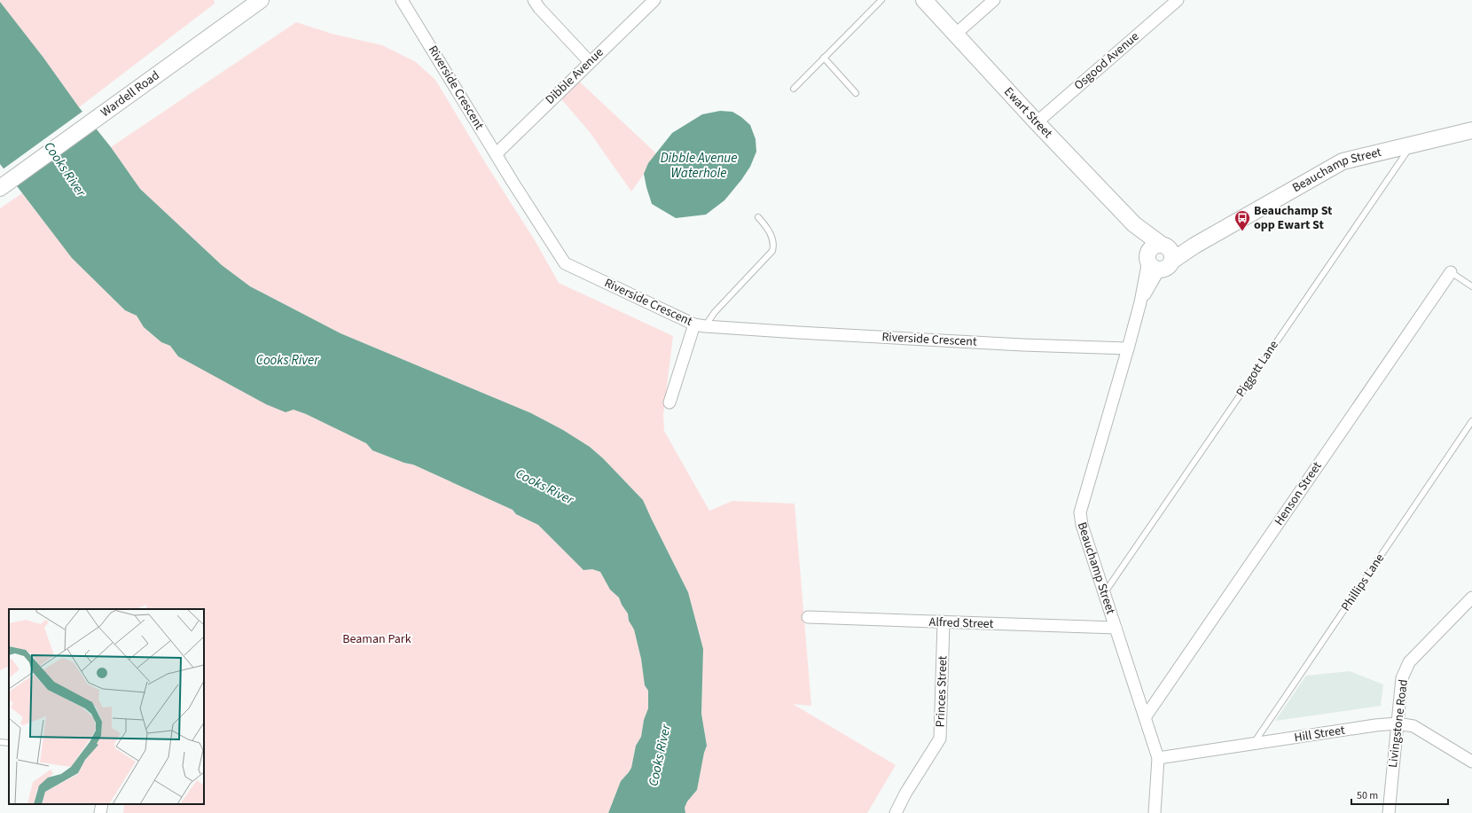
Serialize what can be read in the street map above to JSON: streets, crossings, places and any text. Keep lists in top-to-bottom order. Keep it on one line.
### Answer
{"streets":{"street":["Osgood Avenue","Dibble Avenue","Riverside Crescent","Wardell Road","Ewart Street","Beauchamp Street","Henson Street","Alfred Street","Princes Street","Livingstone Road","Hill Street"],"lane":["Piggott Lane","Phillips Lane"]},"crossings":[["Osgood Avenue","Ewart Street"],["Dibble Avenue","Riverside Crescent"],["Riverside Crescent","Beauchamp Street"],["Ewart Street","Beauchamp Street"],["Beauchamp Street","Piggott Lane"],["Beauchamp Street","Henson Street"],["Beauchamp Street","Alfred Street"],["Beauchamp Street","Hill Street"],["Phillips Lane","Hill Street"],["Alfred Street","Princes Street"],["Livingstone Road","Hill Street"]],"water":["Dibble Avenue Waterhole","Cooks River"],"parks":["Beaman Park"],"places":{"bus stop":["Beauchamp St opp Ewart St"]},"scale_bar":"50 m"}
